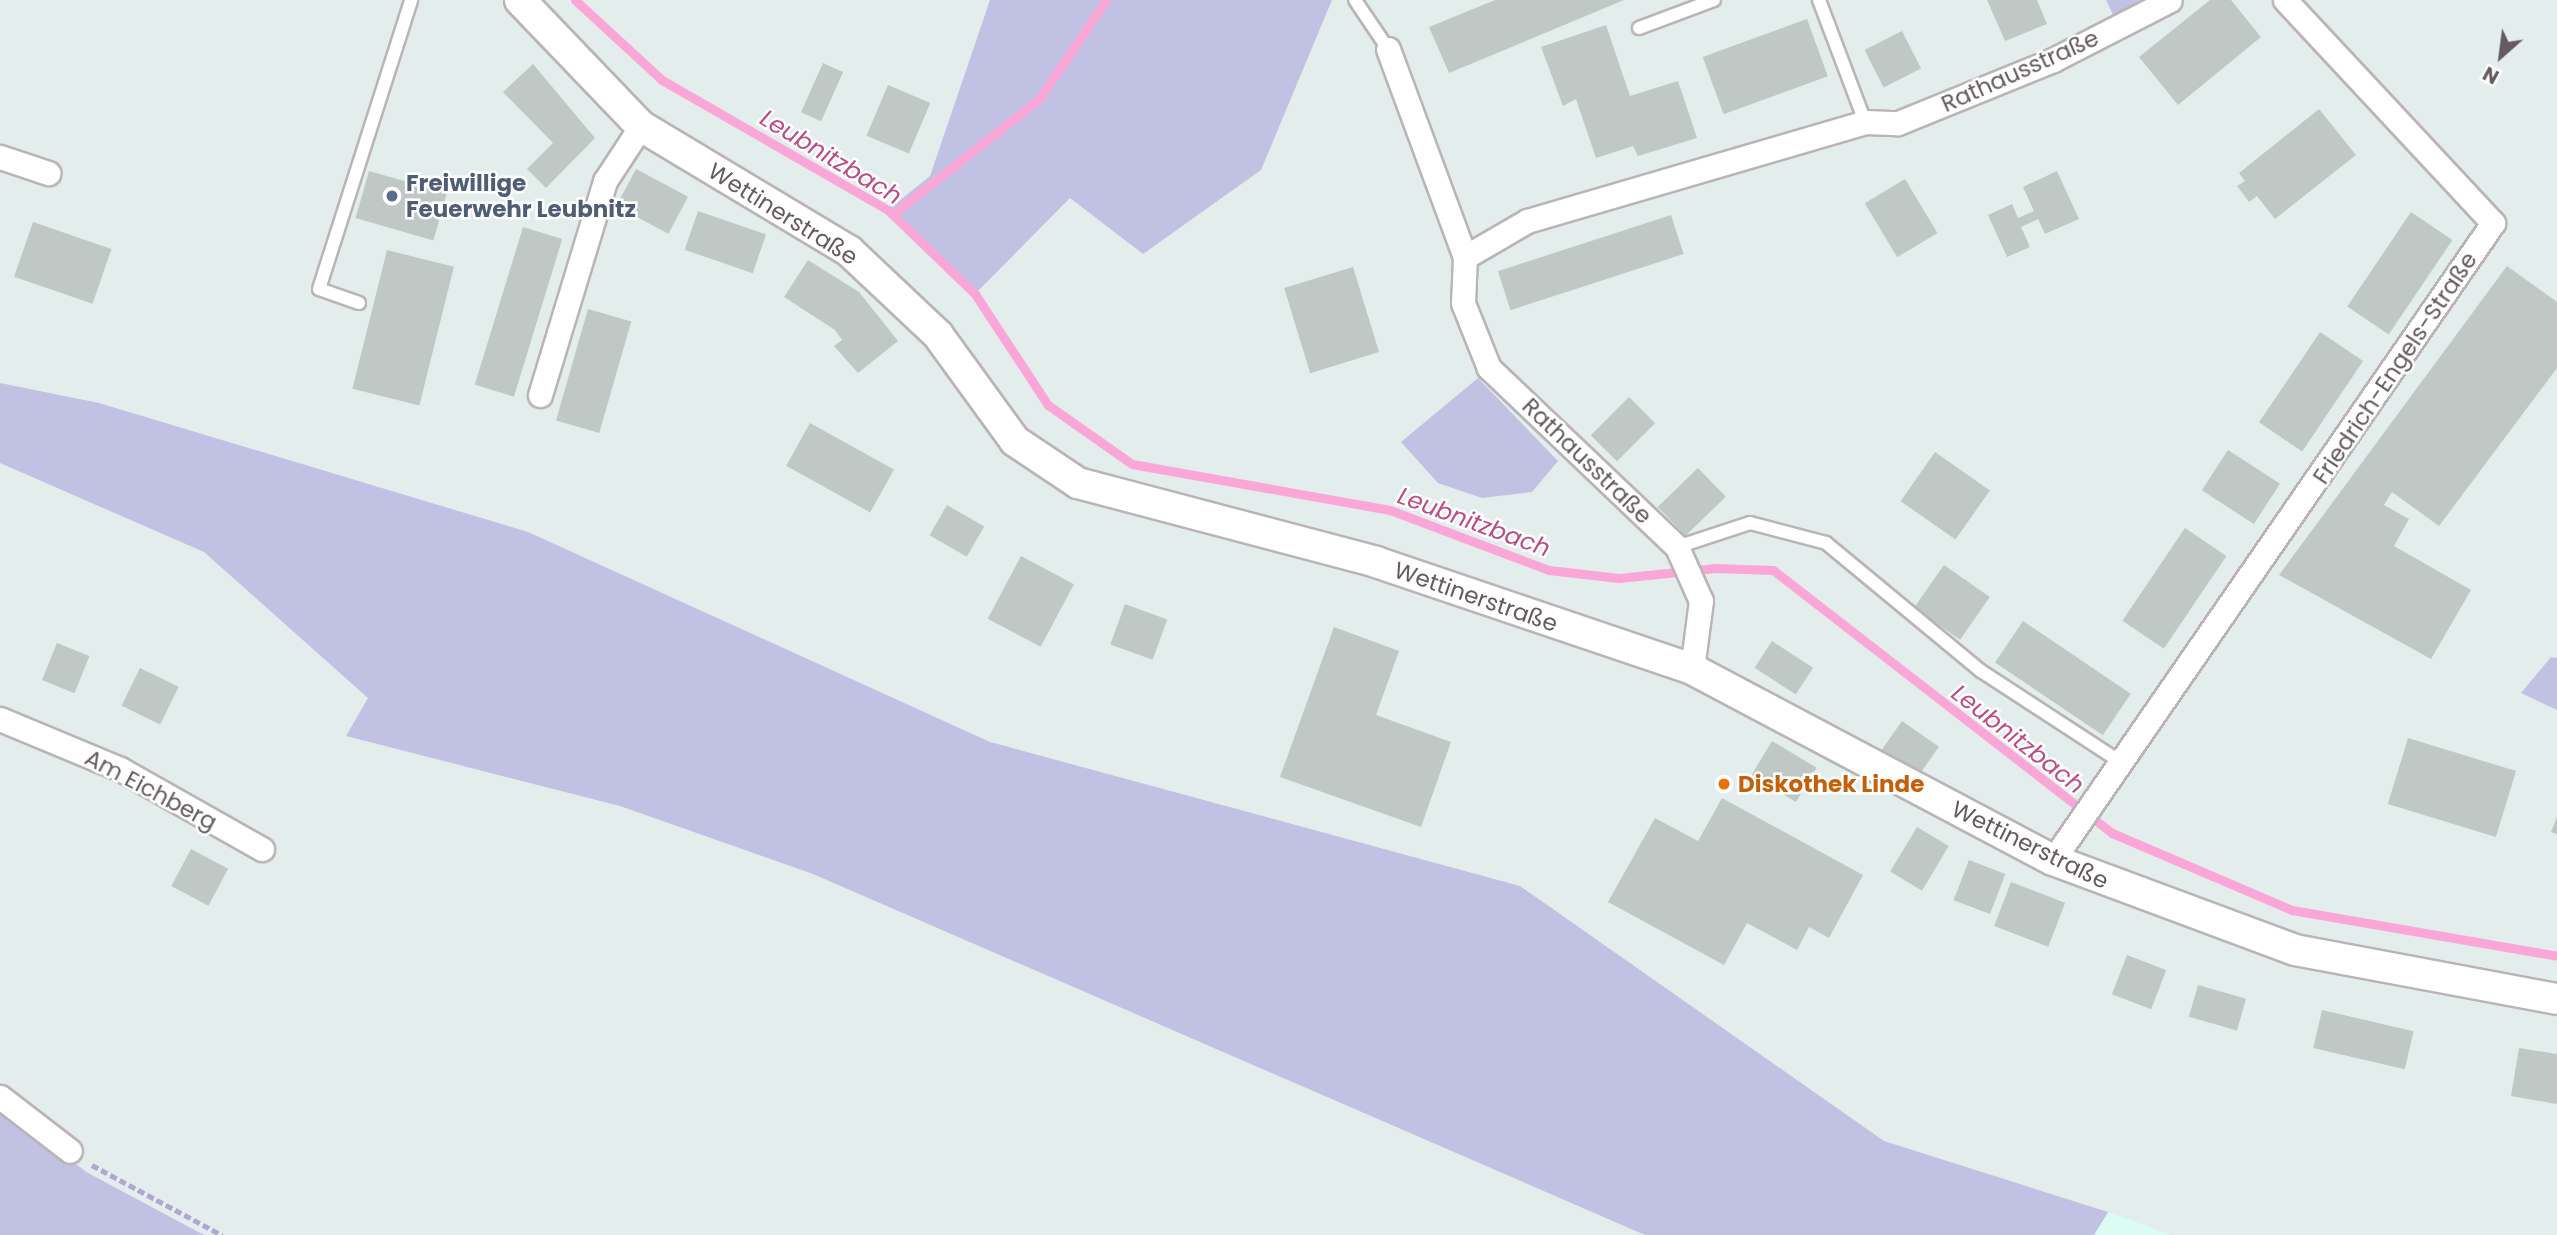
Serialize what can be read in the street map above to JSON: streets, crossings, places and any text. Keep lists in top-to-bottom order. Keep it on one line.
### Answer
{"streets":{"street":["Rathausstraße","Wettinerstraße","Friedrich-Engels-Straße","Am Eichberg"]},"crossings":[["Rathausstraße","Wettinerstraße"],["Wettinerstraße","Friedrich-Engels-Straße"]],"water":["Leubnitzbach"],"places":["Freiwillige Feuerwehr Leubnitz","Diskothek Linde"],"north":"bottom left"}
